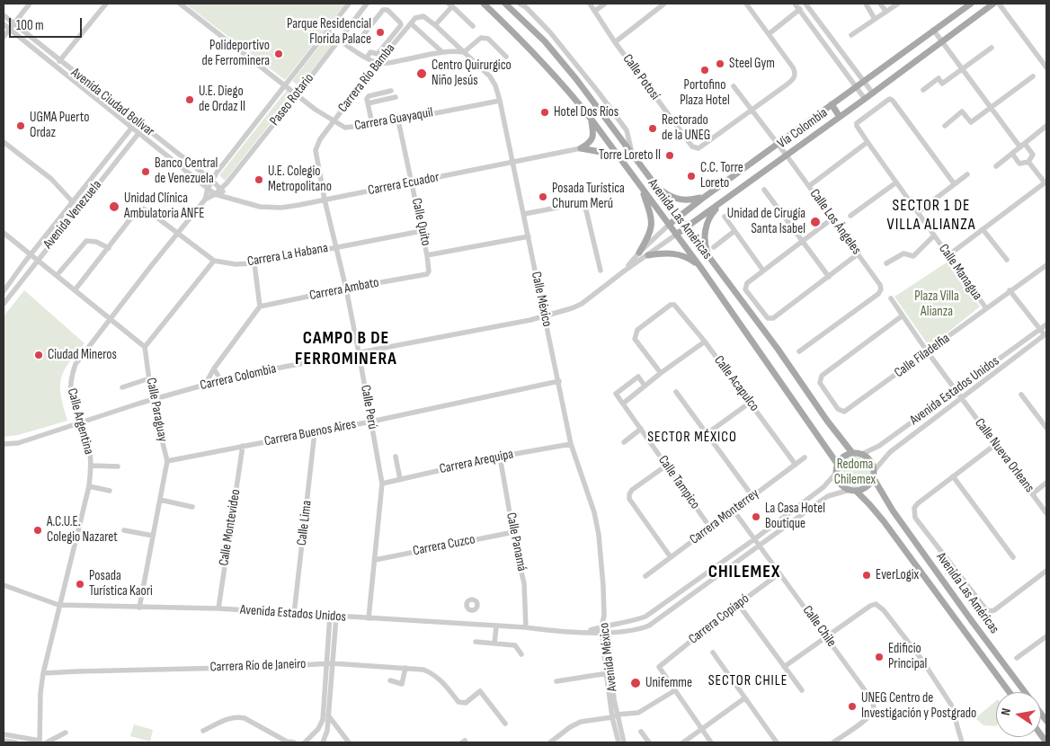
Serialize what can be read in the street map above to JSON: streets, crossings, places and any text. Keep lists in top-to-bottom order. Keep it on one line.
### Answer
{"streets":{"main road":["Vía Colombia","Avenida Las Américas"],"street":["Calle Potosí","Carrera Río Bamba","Paseo Rotario","Avenida Ciudad Bolívar","Carrera Guayaquil","Carrera Ecuador","Avenida Venezuela","Calle Quito","Calle Los Ángeles","Carrera La Habana","Calle Managua","Carrera Ambato","Calle México","Calle Filadelfia","Carrera Colombia","Calle Acapulco","Avenida Estados Unidos","Calle Perú","Calle Paraguay","Calle Argentina","Carrera Buenos Aires","Calle Nueva Orleans","Carrera Arequipa","Calle Tampico","Carrera Monterrey","Calle Lima","Calle Montevideo","Calle Panamá","Carrera Cuzco","Carrera Copiapó","Calle Chile","Avenida México","Carrera Río de Janeiro"]},"crossings":[["Calle Potosí","Calle Los Ángeles"],["Carrera Río Bamba","Carrera Guayaquil"],["Carrera Río Bamba","Calle México"],["Carrera Río Bamba","Calle Perú"],["Paseo Rotario","Avenida Ciudad Bolívar"],["Paseo Rotario","Carrera Guayaquil"],["Paseo Rotario","Carrera Ecuador"],["Paseo Rotario","Calle Argentina"],["Avenida Ciudad Bolívar","Carrera Ecuador"],["Avenida Ciudad Bolívar","Avenida Venezuela"],["Avenida Ciudad Bolívar","Calle Argentina"],["Carrera Guayaquil","Calle Quito"],["Carrera Guayaquil","Calle México"],["Vía Colombia","Avenida Las Américas"],["Vía Colombia","Calle Los Ángeles"],["Vía Colombia","Carrera Colombia"],["Carrera Ecuador","Calle Quito"],["Carrera Ecuador","Calle México"],["Carrera Ecuador","Calle Perú"],["Carrera Ecuador","Calle Argentina"],["Avenida Las Américas","Carrera Colombia"],["Avenida Las Américas","Avenida Estados Unidos"],["Calle Quito","Carrera La Habana"],["Calle Quito","Carrera Ambato"],["Carrera La Habana","Calle Perú"],["Carrera La Habana","Calle Argentina"],["Calle Managua","Calle Filadelfia"],["Carrera Ambato","Calle Perú"],["Calle México","Carrera Colombia"],["Calle México","Carrera Buenos Aires"],["Calle México","Carrera Arequipa"],["Calle México","Avenida México"],["Calle Filadelfia","Calle Nueva Orleans"],["Carrera Colombia","Calle Perú"],["Carrera Colombia","Calle Paraguay"],["Carrera Colombia","Calle Argentina"],["Calle Acapulco","Carrera Monterrey"],["Avenida Estados Unidos","Calle Perú"],["Avenida Estados Unidos","Calle Paraguay"],["Avenida Estados Unidos","Calle Argentina"],["Avenida Estados Unidos","Calle Nueva Orleans"],["Avenida Estados Unidos","Calle Lima"],["Avenida Estados Unidos","Calle Montevideo"],["Avenida Estados Unidos","Calle Panamá"],["Avenida Estados Unidos","Calle Chile"],["Avenida Estados Unidos","Avenida México"],["Calle Perú","Carrera Buenos Aires"],["Calle Perú","Carrera Arequipa"],["Calle Perú","Carrera Cuzco"],["Calle Paraguay","Carrera Buenos Aires"],["Calle Argentina","Carrera Río de Janeiro"],["Carrera Buenos Aires","Calle Lima"],["Carrera Buenos Aires","Calle Montevideo"],["Carrera Arequipa","Calle Panamá"],["Calle Tampico","Carrera Monterrey"],["Carrera Monterrey","Calle Chile"],["Calle Panamá","Carrera Cuzco"],["Carrera Copiapó","Calle Chile"]],"districts":["SECTOR 1 DE VILLA ALIANZA","CAMPO B DE FERROMINERA","SECTOR MÉXICO","CHILEMEX","SECTOR CHILE"],"parks":["Plaza Villa Alianza","Redoma Chilemex"],"places":["Parque Residencial Florida Palace","Polideportivo de Ferrominera","Steel Gym","Portofino Plaza Hotel","Centro Quirurgico Niño Jesús","U.E. Diego de Ordaz II","Hotel Dos Ríos","UGMA Puerto Ordaz","Rectorado de la UNEG","Torre Loreto II","Banco Central de Venezuela","C.C. Torre Loreto","U.E. Colegio Metropolitano","Posada Turística Churum Merú","Unidad Clínica Ambulatoria ANFE","Unidad de Cirugía Santa Isabel","Ciudad Mineros","La Casa Hotel Boutique","A.C.U.E. Colegio Nazaret","EverLogix","Posada Turística Kaori","Edificio Principal","Unifemme","UNEG Centro de Investigación y Postgrado"],"scale_bar":"100 m","north":"left"}
